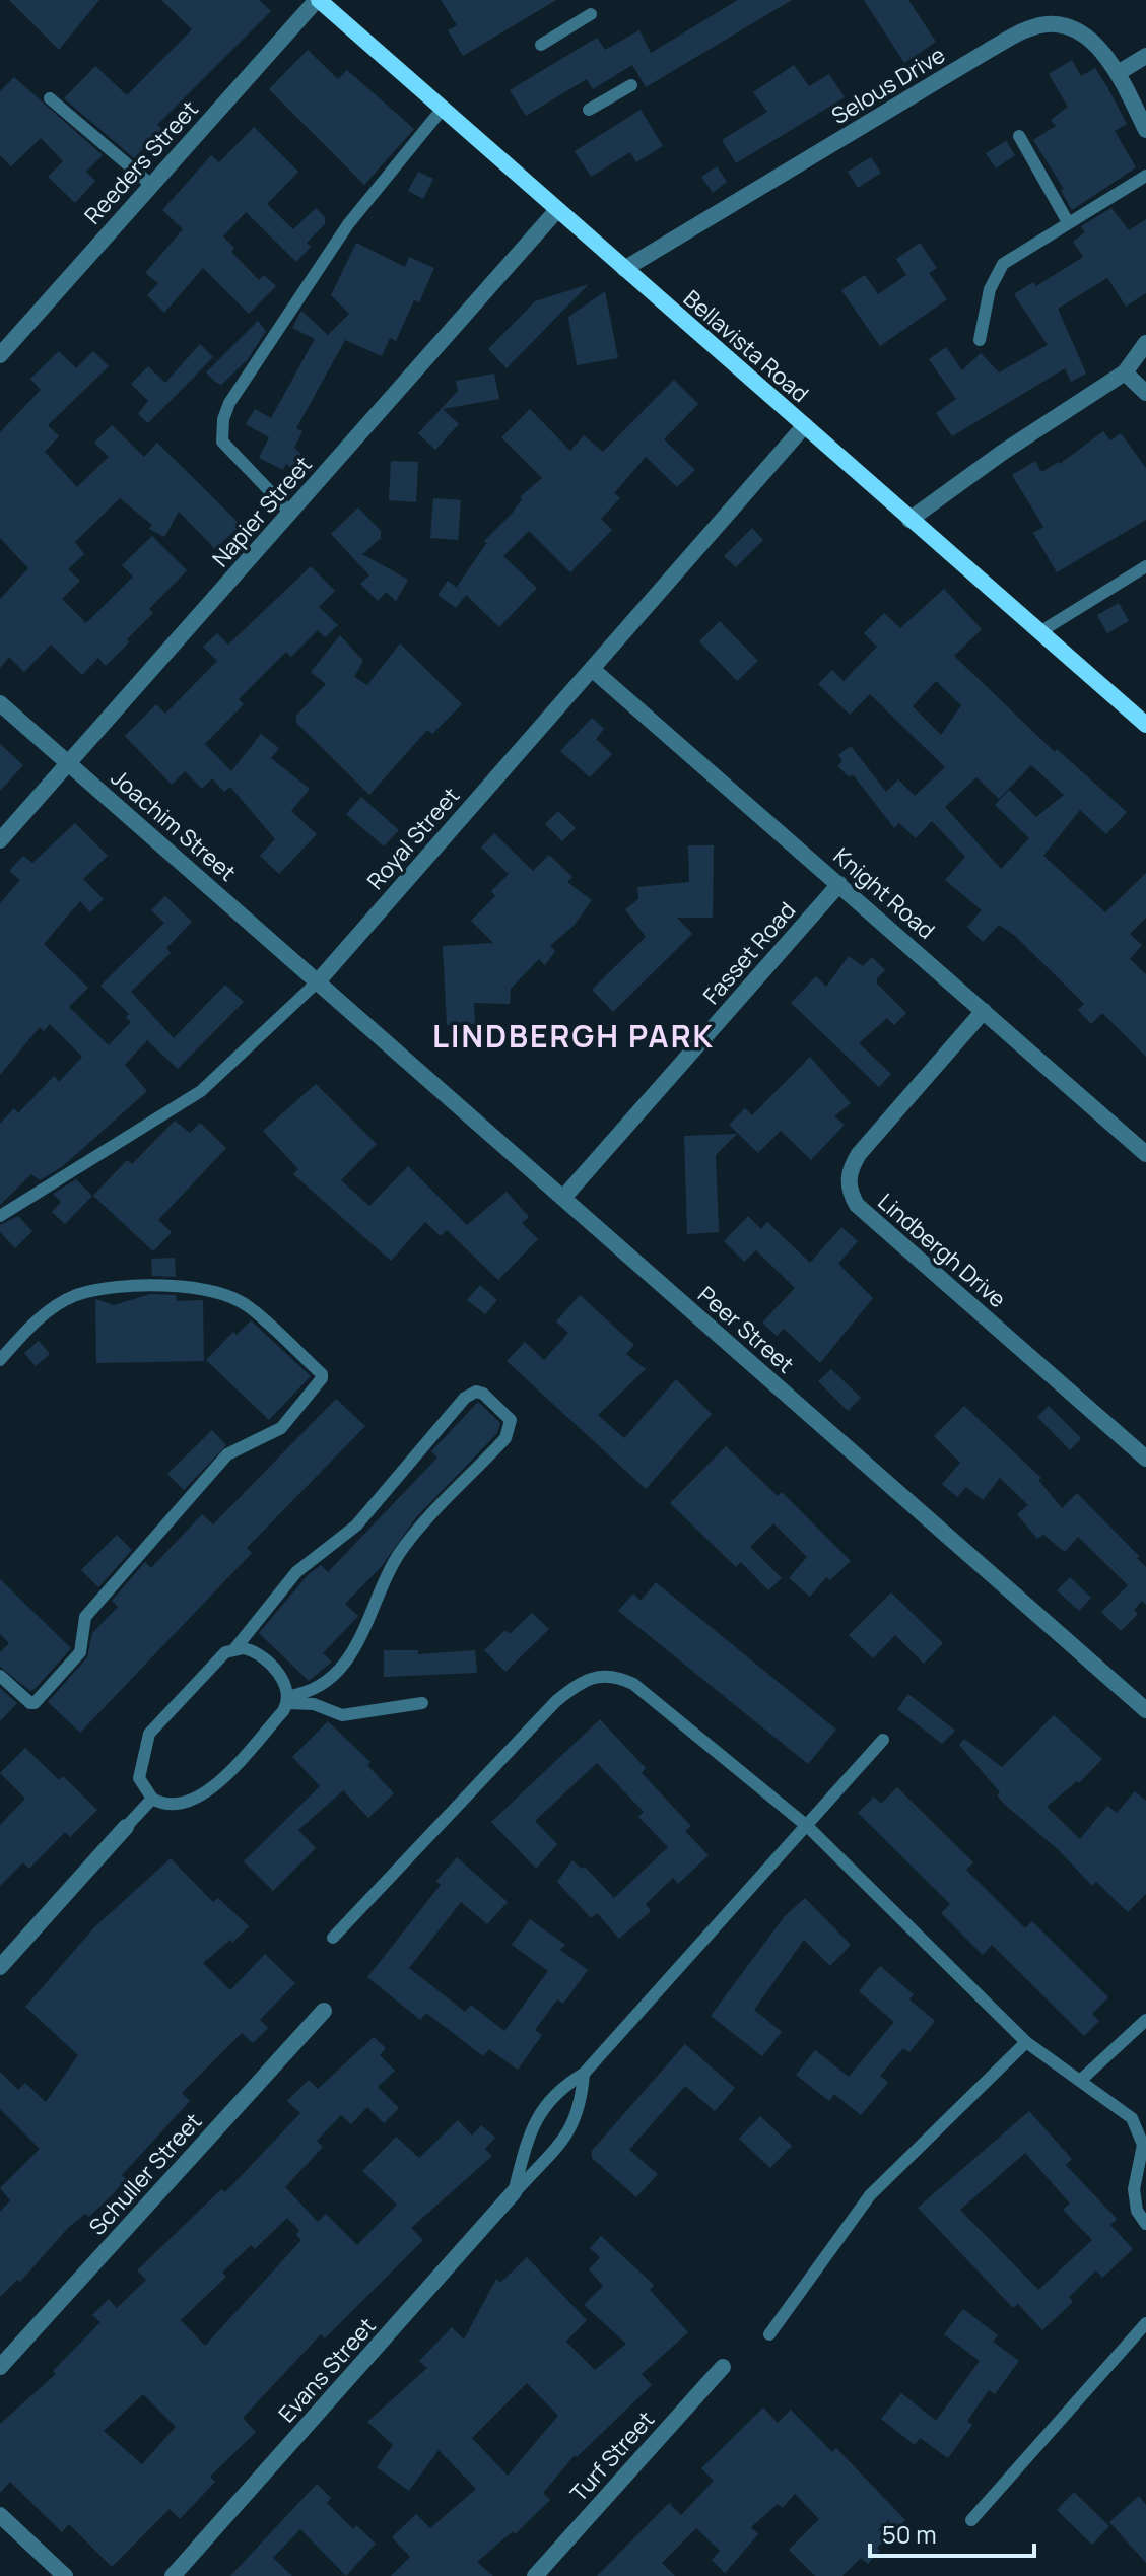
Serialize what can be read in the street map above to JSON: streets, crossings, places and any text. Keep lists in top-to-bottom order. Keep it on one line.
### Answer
{"streets":{"street":["Selous Drive","Reeders Street","Bellavista Road","Napier Street","Joachim Street","Royal Street","Knight Road","Fasset Road","Lindbergh Drive","Peer Street","Schuller Street","Evans Street","Turf Street"]},"crossings":[["Selous Drive","Bellavista Road"],["Reeders Street","Bellavista Road"],["Bellavista Road","Napier Street"],["Bellavista Road","Royal Street"],["Napier Street","Joachim Street"],["Joachim Street","Royal Street"],["Joachim Street","Peer Street"],["Royal Street","Knight Road"],["Royal Street","Peer Street"],["Knight Road","Fasset Road"],["Knight Road","Lindbergh Drive"],["Fasset Road","Peer Street"]],"districts":["LINDBERGH PARK"],"scale_bar":"50 m"}
